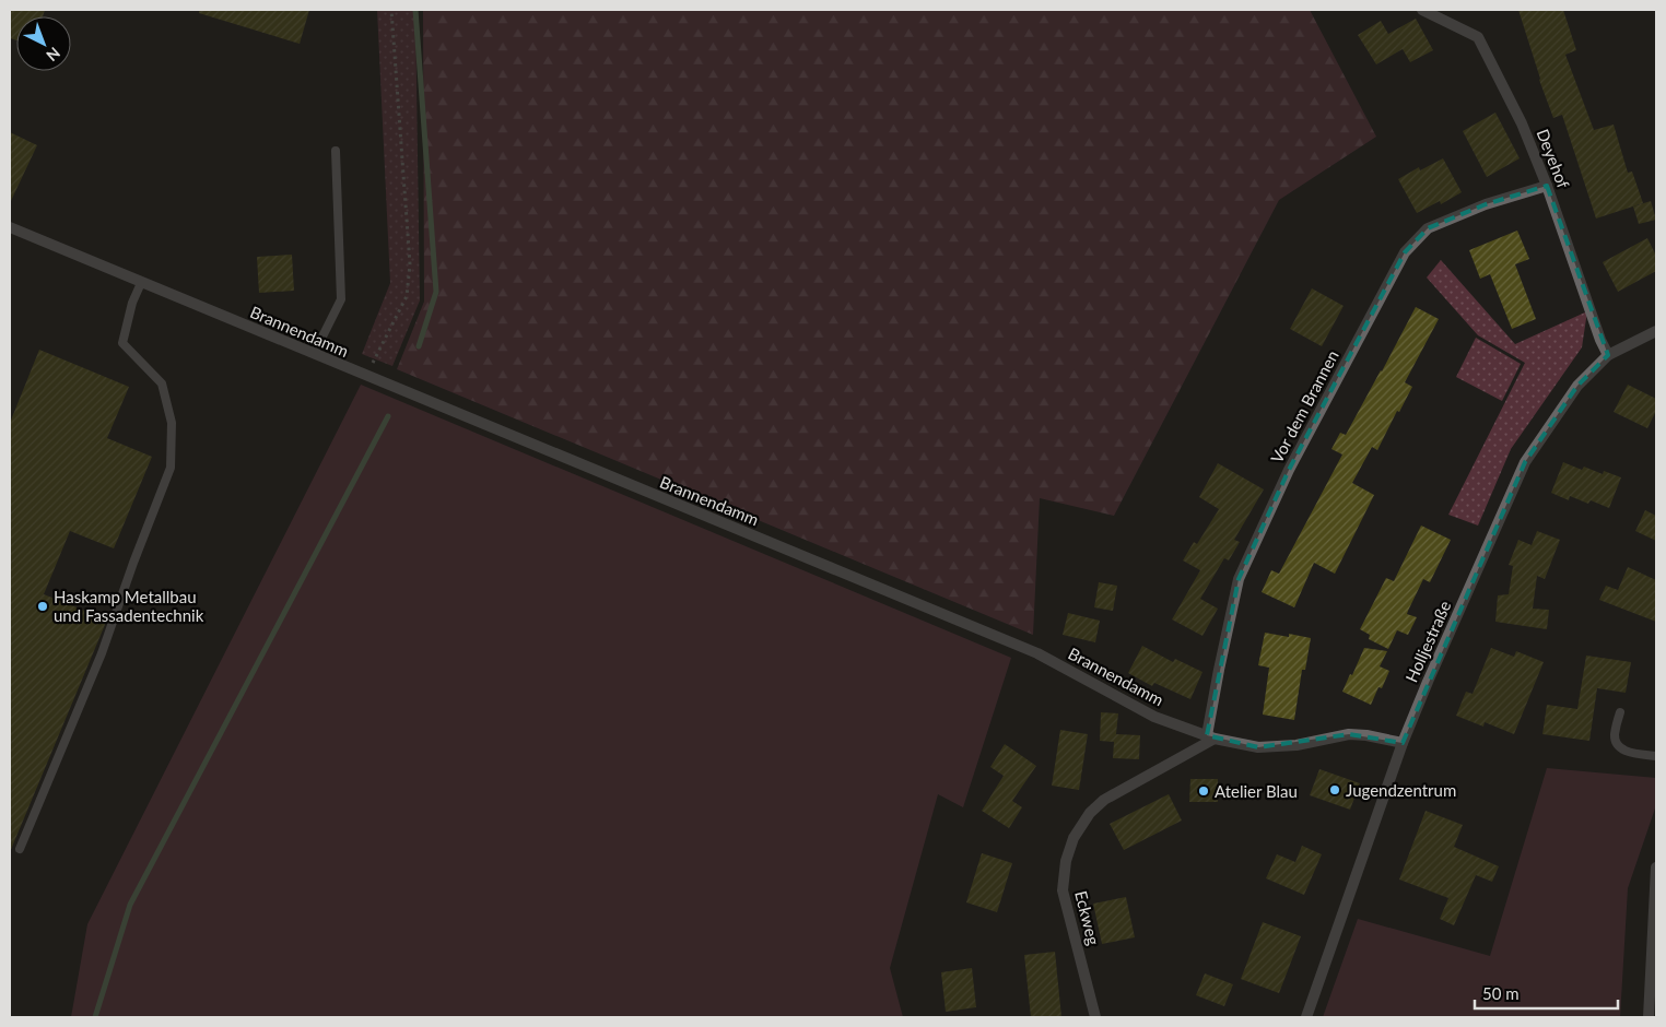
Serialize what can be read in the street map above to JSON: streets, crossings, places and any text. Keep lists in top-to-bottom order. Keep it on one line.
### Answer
{"streets":{"street":["Deyehof","Brannendamm","Vor dem Brannen","Holljestraße","Eckweg"]},"crossings":[["Deyehof","Vor dem Brannen"],["Deyehof","Holljestraße"],["Brannendamm","Vor dem Brannen"],["Brannendamm","Holljestraße"],["Brannendamm","Eckweg"],["Vor dem Brannen","Eckweg"]],"places":["Haskamp Metallbau und Fassadentechnik","Jugendzentrum","Atelier Blau"],"scale_bar":"50 m","north":"bottom right"}
